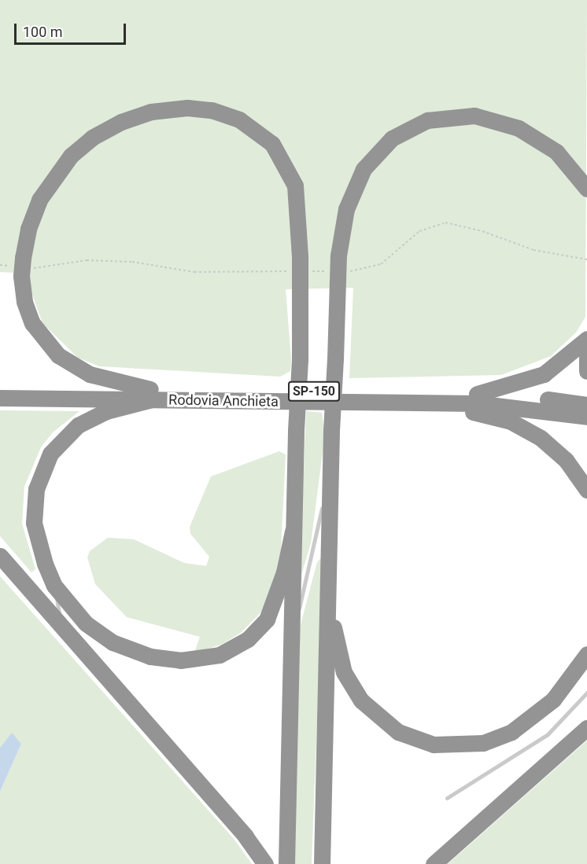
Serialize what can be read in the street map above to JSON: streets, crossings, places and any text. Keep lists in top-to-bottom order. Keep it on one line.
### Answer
{"streets":{"highway":["SP-150","Rodovia Anchieta"]},"scale_bar":"100 m"}
